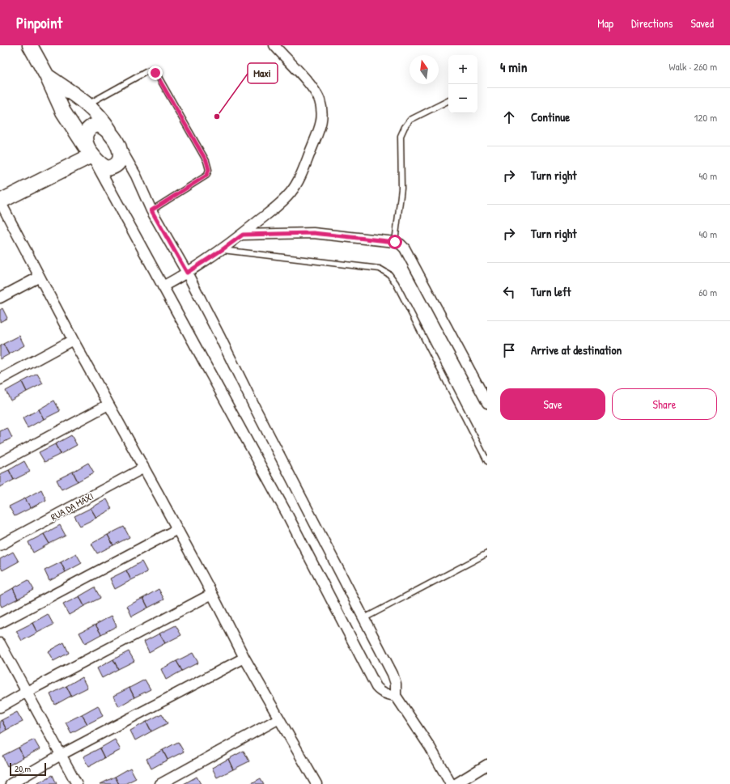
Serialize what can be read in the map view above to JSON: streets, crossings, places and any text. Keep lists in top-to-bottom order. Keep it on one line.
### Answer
{"streets":{"street":["RUA DA MAXI"]},"places":["Maxi"],"scale_bar":"20 m","north":"top","page":{"header":"Pinpoint","nav":["Map","Directions","Saved"],"heading":["4 min","Walk · 260 m"],"map_buttons":["+","−"],"list":[["Continue","120 m"],["Turn right","40 m"],["Turn right","40 m"],["Turn left","60 m"],"Arrive at destination"],"buttons":["Save","Share"],"scale":"20 m"}}
